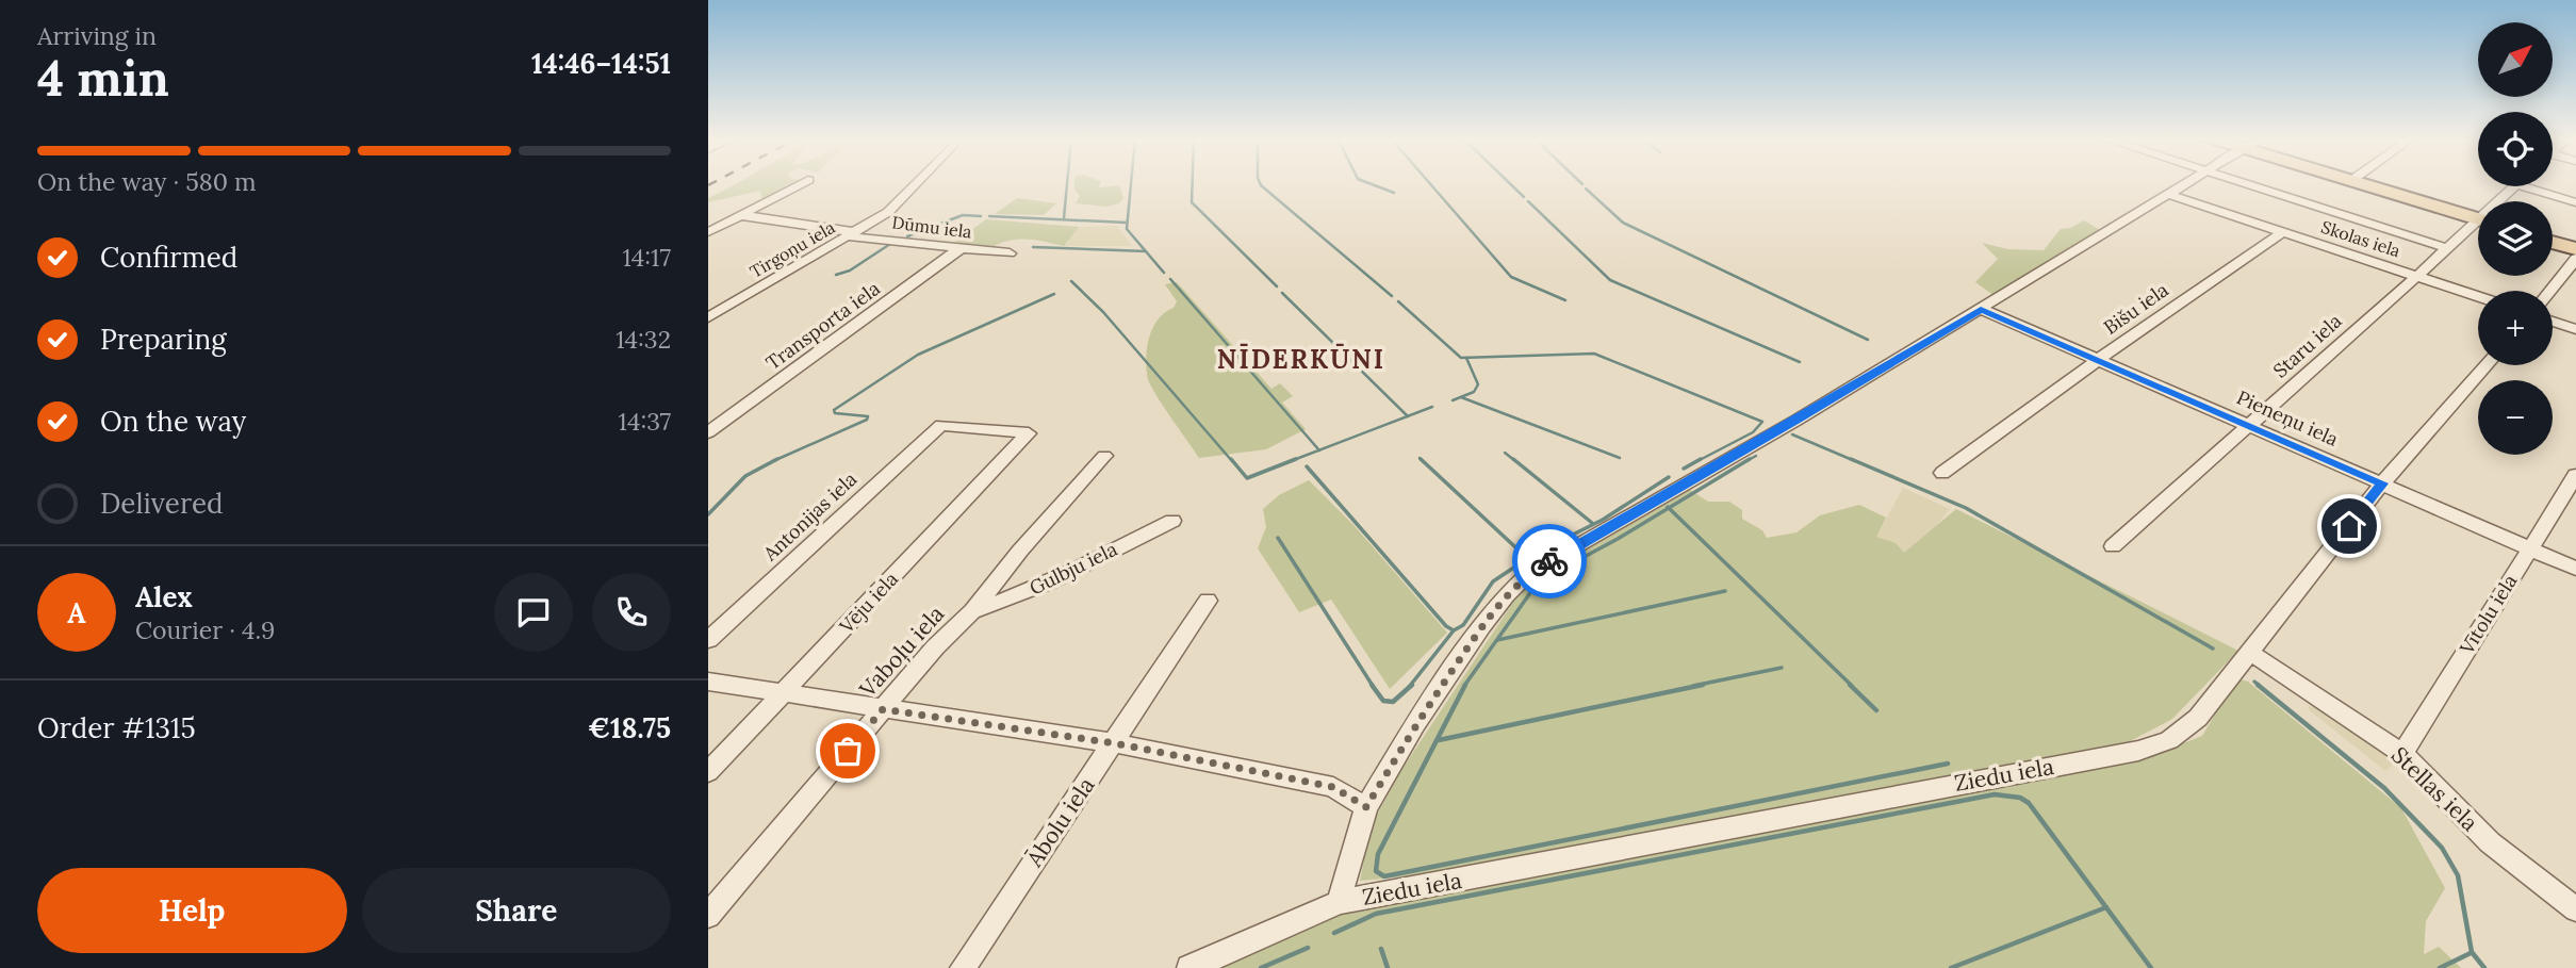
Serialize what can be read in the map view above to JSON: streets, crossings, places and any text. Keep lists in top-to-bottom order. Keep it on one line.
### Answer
{"streets":{"street":["Dūmu iela","Skolas iela","Tirgoņu iela","Bišu iela","Transporta iela","Staru iela","Pieneņu iela","Antonijas iela","Gulbju iela","Vēju iela","Vītolu iela","Vaboļu iela","Ziedu iela","Stellas iela","Ābolu iela"]},"crossings":[["Dūmu iela","Tirgoņu iela"],["Dūmu iela","Transporta iela"],["Skolas iela","Bišu iela"],["Skolas iela","Staru iela"],["Bišu iela","Pieneņu iela"],["Staru iela","Pieneņu iela"],["Pieneņu iela","Vītolu iela"],["Pieneņu iela","Ziedu iela"],["Antonijas iela","Vēju iela"],["Gulbju iela","Vaboļu iela"],["Vītolu iela","Stellas iela"],["Ziedu iela","Stellas iela"]],"districts":["NĪDERKŪNI"],"north":"top right","page":{"heading":["4 min","Arriving in","14:46–14:51"],"panel":["Alex","Courier · 4.9","Order #1315","€18.75"],"map_buttons":["+","−"],"bar":"On the way · 580 m","list":[["Confirmed","14:17"],["Preparing","14:32"],["On the way","14:37"],"Delivered"],"round":"A","buttons":["Help","Share"]}}
